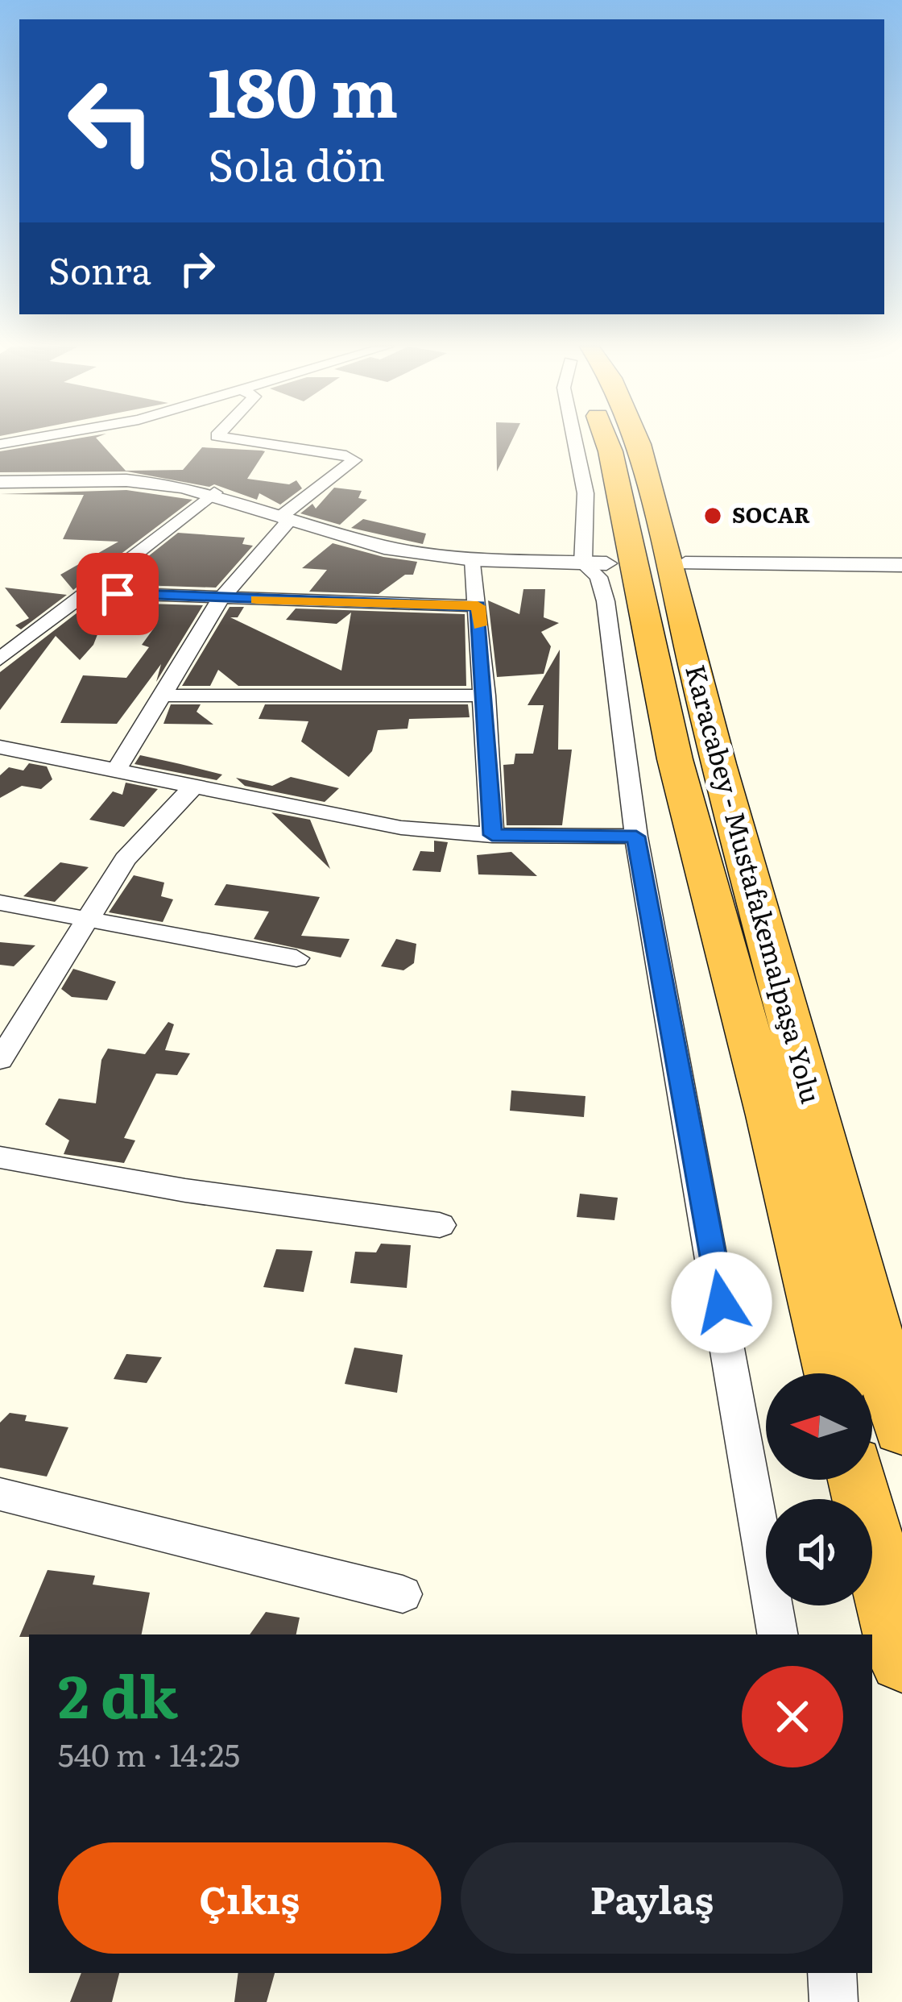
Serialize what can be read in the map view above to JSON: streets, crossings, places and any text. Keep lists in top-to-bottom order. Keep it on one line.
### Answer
{"streets":{"highway":["Karacabey - Mustafakemalpaşa Yolu"]},"places":["SOCAR"],"north":"left","page":{"turn":["180 m","Sola dön"],"then":"Sonra","heading":["2 dk","540 m · 14:25"],"buttons":["Çıkış","Paylaş"]}}
